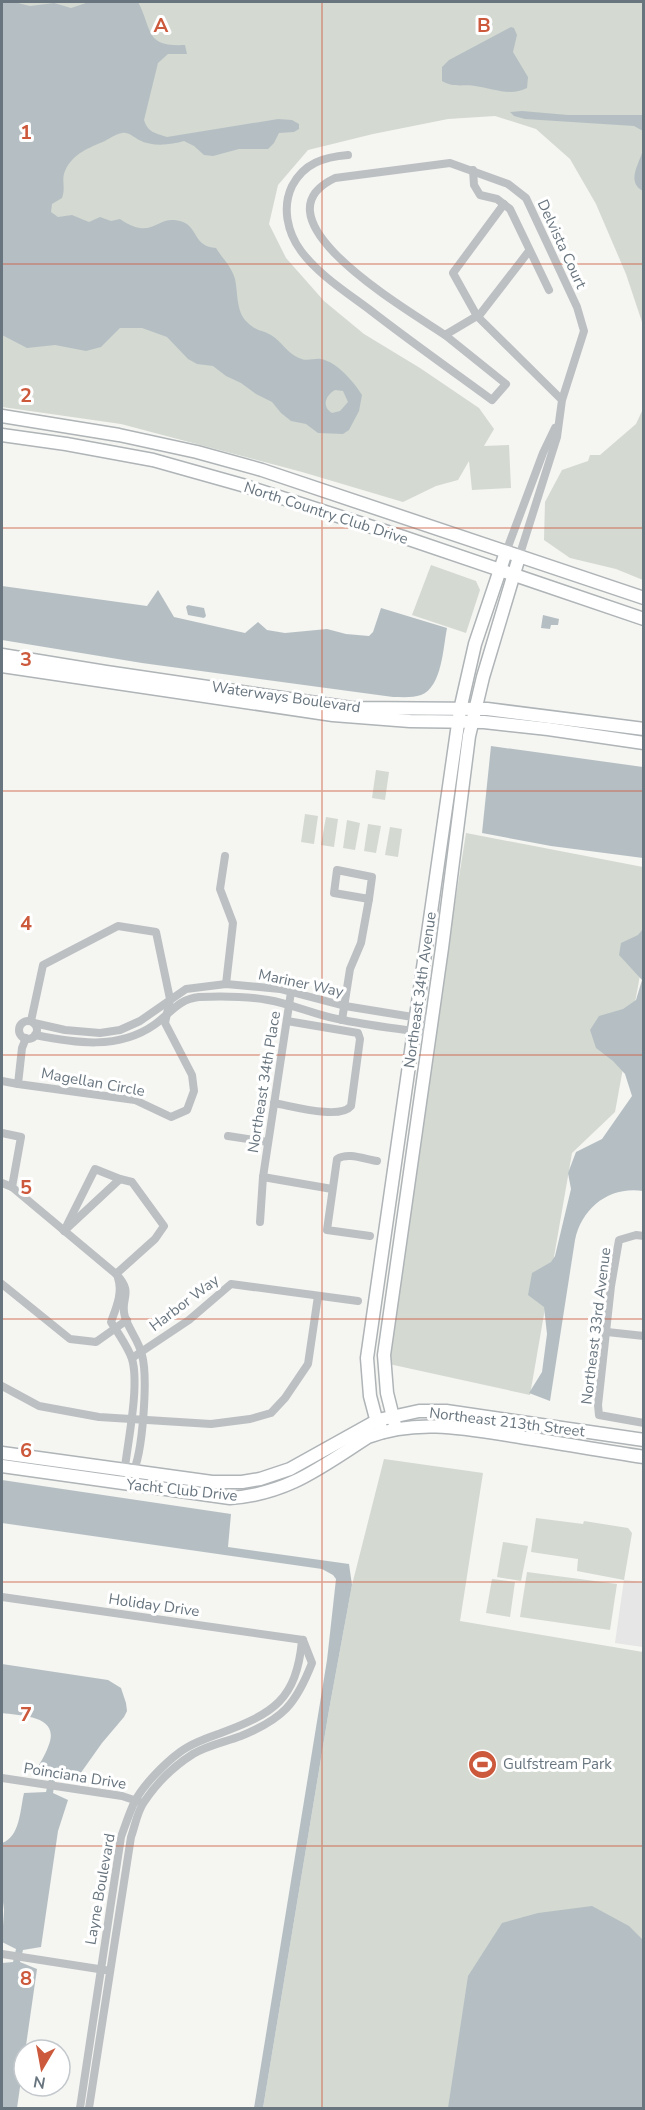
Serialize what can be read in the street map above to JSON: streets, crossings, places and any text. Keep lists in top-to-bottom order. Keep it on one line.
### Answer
{"streets":{"street":["Delvista Court","North Country Club Drive","Waterways Boulevard","Mariner Way","Northeast 34th Avenue","Magellan Circle","Northeast 34th Place","Harbor Way","Northeast 33rd Avenue","Northeast 213th Street","Yacht Club Drive","Holiday Drive","Poinciana Drive","Layne Boulevard"]},"crossings":[["North Country Club Drive","Northeast 34th Avenue"],["Waterways Boulevard","Northeast 34th Avenue"],["Mariner Way","Northeast 34th Avenue"],["Mariner Way","Magellan Circle"],["Mariner Way","Northeast 34th Place"],["Northeast 34th Avenue","Northeast 213th Street"],["Northeast 34th Avenue","Yacht Club Drive"],["Harbor Way","Yacht Club Drive"],["Northeast 213th Street","Yacht Club Drive"],["Holiday Drive","Layne Boulevard"],["Poinciana Drive","Layne Boulevard"]],"places":{"sports":["Gulfstream Park"]},"north":"bottom","grid":{"columns":["A","B"],"rows":["1","2","3","4","5","6","7","8"]}}
